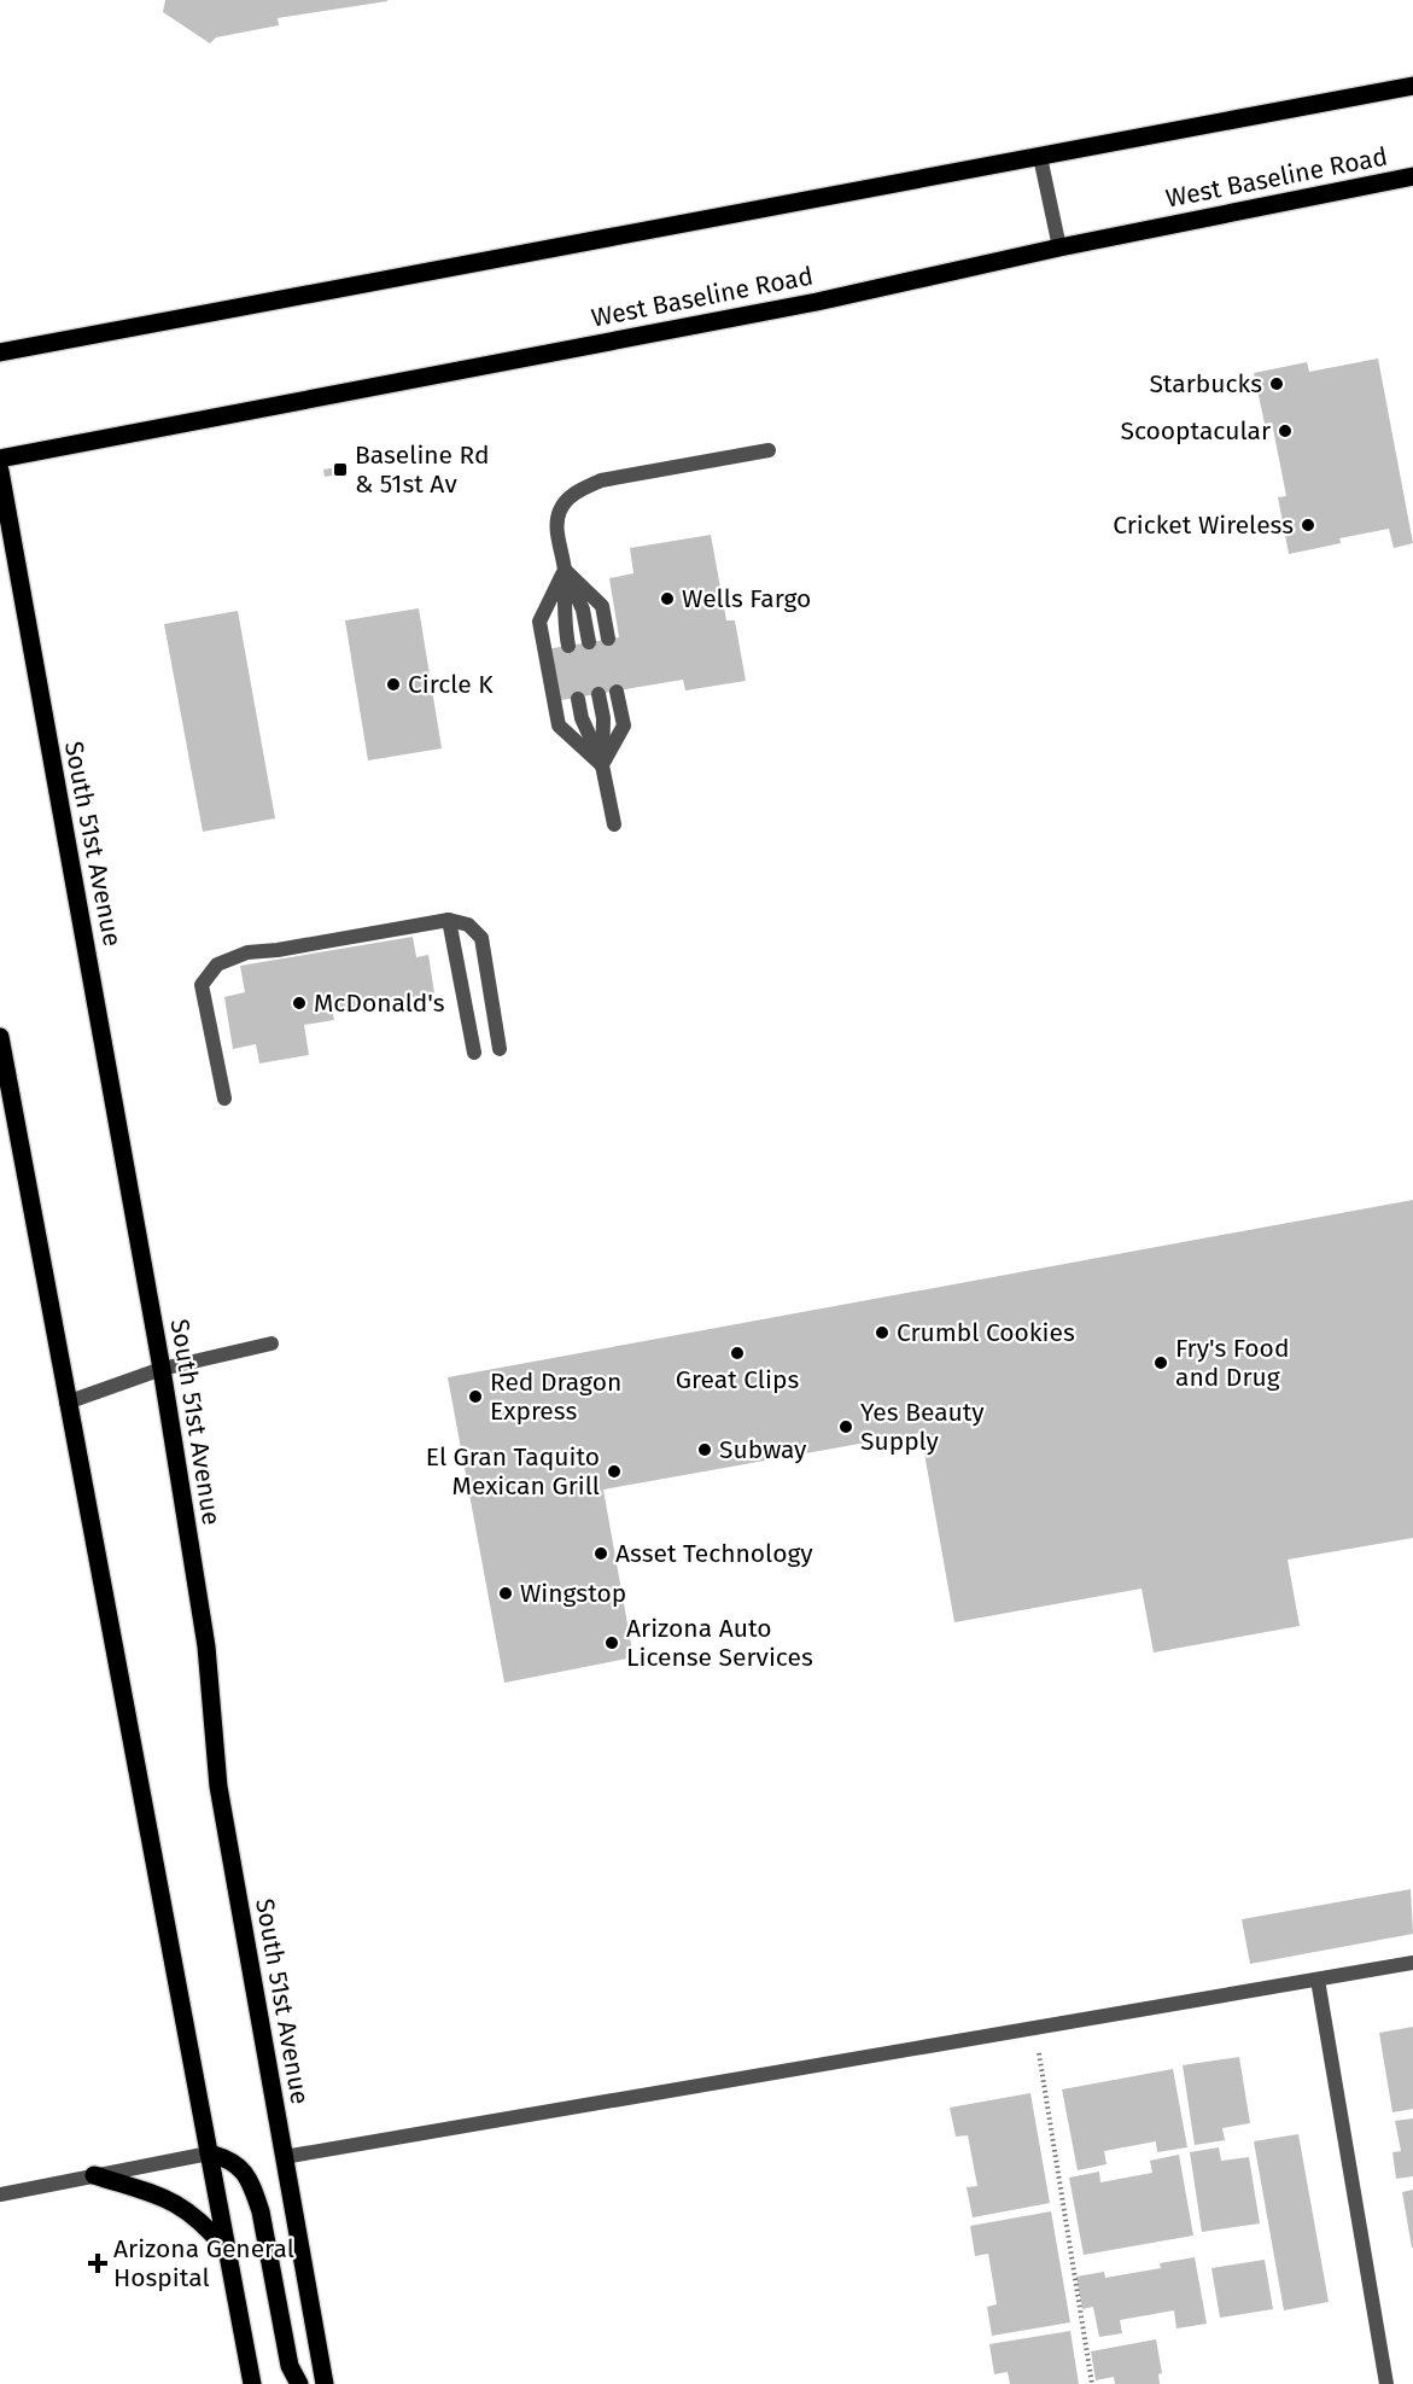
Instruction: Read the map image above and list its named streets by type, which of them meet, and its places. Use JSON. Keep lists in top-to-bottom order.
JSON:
{
  "streets": {
    "main road": ["West Baseline Road", "South 51st Avenue"]
  },
  "places": {
    "other": [
      "Starbucks",
      "Scooptacular",
      "Cricket Wireless",
      "Wells Fargo",
      "Circle K",
      "McDonald's",
      "Crumbl Cookies",
      "Great Clips",
      "Fry's Food and Drug",
      "Red Dragon Express",
      "Yes Beauty Supply",
      "Subway",
      "El Gran Taquito Mexican Grill",
      "Asset Technology",
      "Wingstop",
      "Arizona Auto License Services"
    ],
    "transit": ["Baseline Rd & 51st Av"],
    "health": ["Arizona General Hospital"]
  }
}
